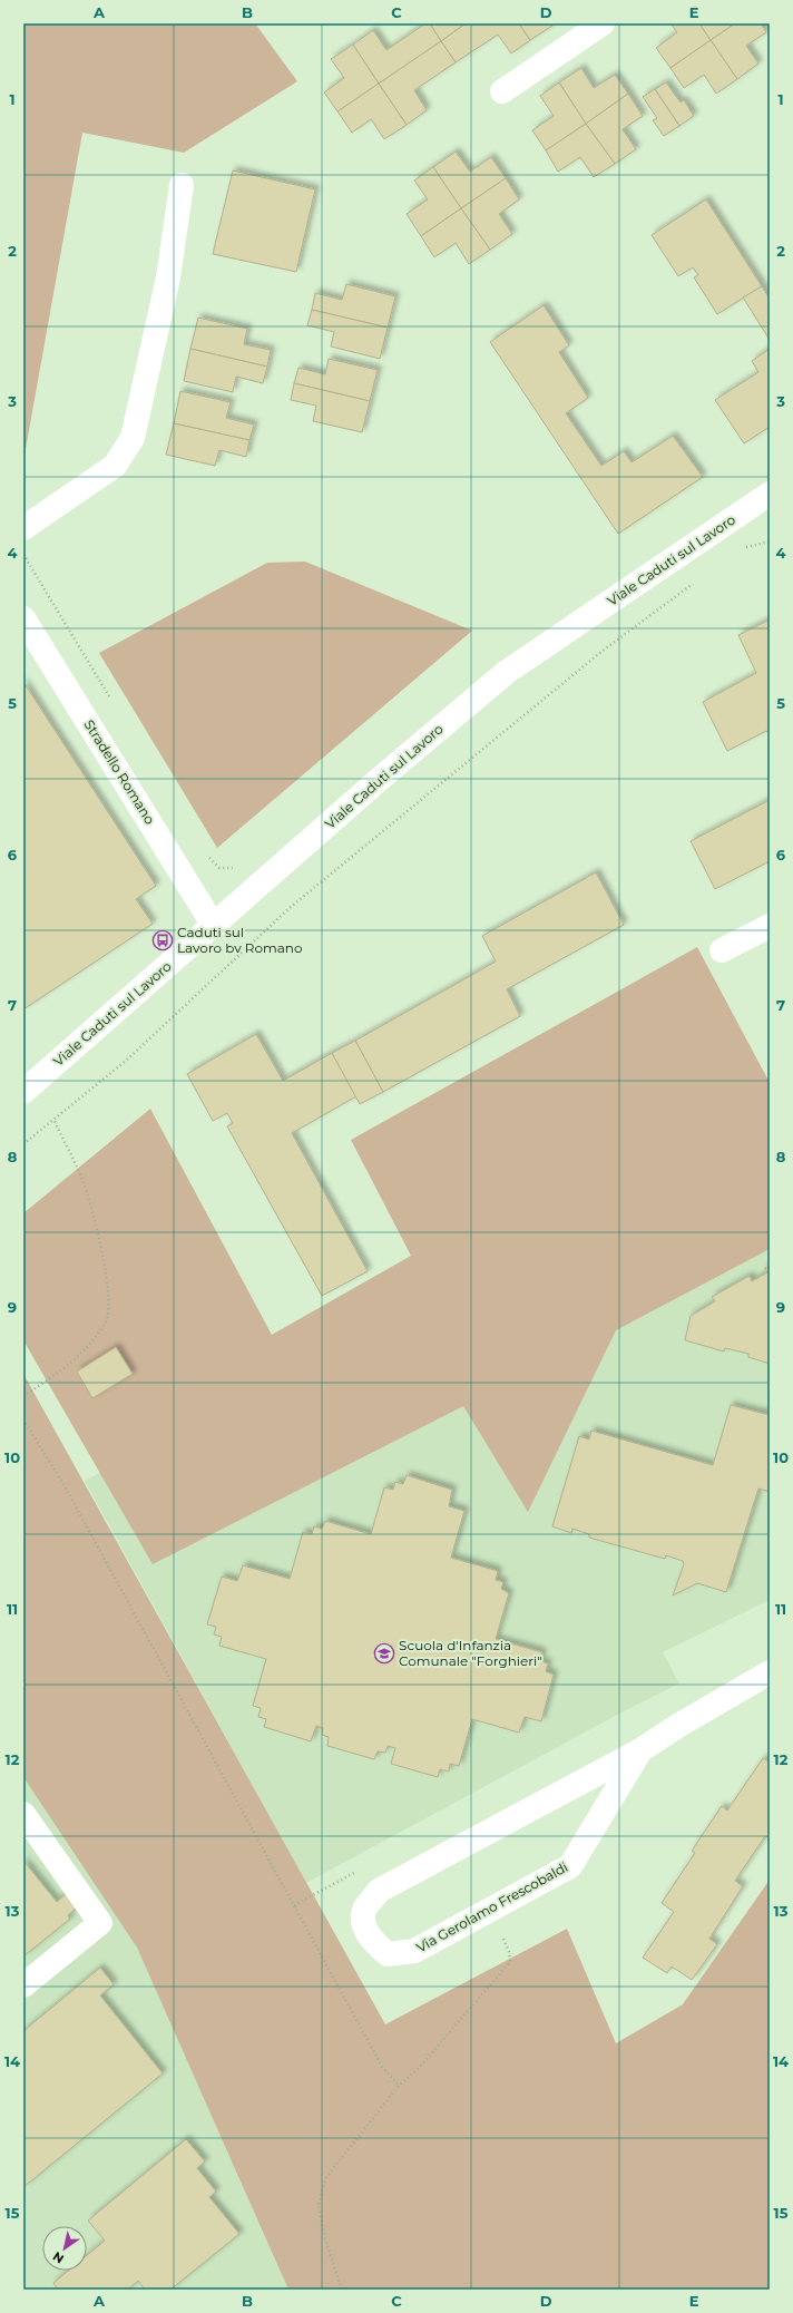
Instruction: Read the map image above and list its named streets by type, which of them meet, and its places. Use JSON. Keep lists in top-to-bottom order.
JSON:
{
  "streets": {
    "street": ["Viale Caduti sul Lavoro", "Stradello Romano", "Via Gerolamo Frescobaldi"]
  },
  "crossings": [
    ["Viale Caduti sul Lavoro", "Stradello Romano"]
  ],
  "places": {
    "bus stop": ["Caduti sul Lavoro bv Romano"],
    "school or university": ["Scuola d'Infanzia Comunale \"Forghieri\""]
  },
  "north": "bottom left",
  "grid": {
    "columns": [
      "A",
      "B",
      "C",
      "D",
      "E"
    ],
    "rows": [
      "1",
      "2",
      "3",
      "4",
      "5",
      "6",
      "7",
      "8",
      "9",
      "10",
      "11",
      "12",
      "13",
      "14",
      "15"
    ]
  }
}
